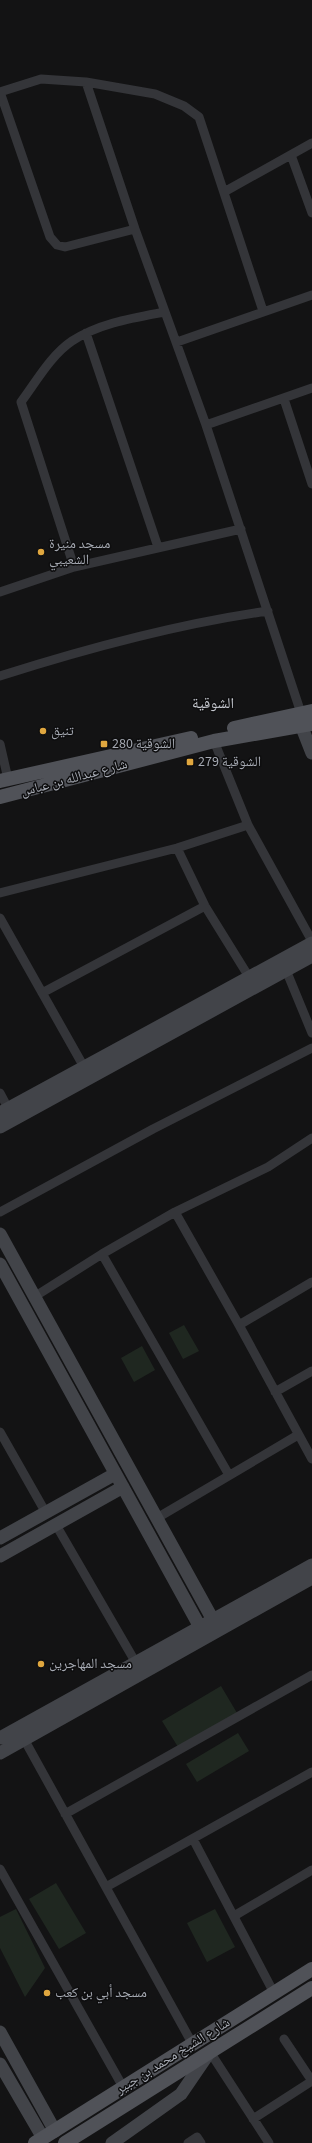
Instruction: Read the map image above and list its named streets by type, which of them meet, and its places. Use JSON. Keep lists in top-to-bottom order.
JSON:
{
  "streets": {
    "main road": ["شارع عبدالله بن عباس", "شارع الشيخ محمد بن جبير"]
  },
  "districts": ["الشوقية"],
  "places": {
    "other": [
      "مسجد منيرة الشعيبي",
      "تنيق",
      "مسجد المهاجرين",
      "مسجد أبي بن كعب"
    ],
    "transit": ["الشوقية 280", "الشوقية 279"]
  }
}
